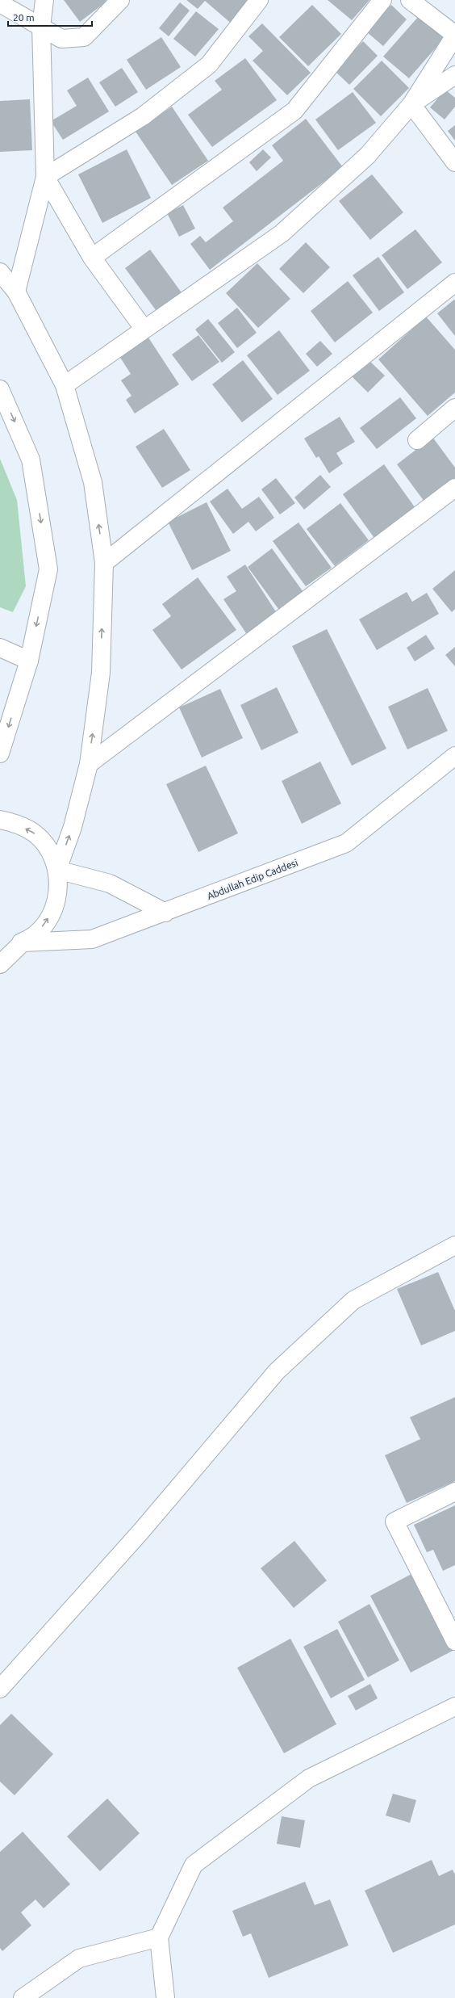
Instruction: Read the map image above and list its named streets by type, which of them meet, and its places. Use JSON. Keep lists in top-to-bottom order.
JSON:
{
  "streets": {
    "street": ["Abdullah Edip Caddesi"]
  },
  "scale_bar": "20 m"
}
